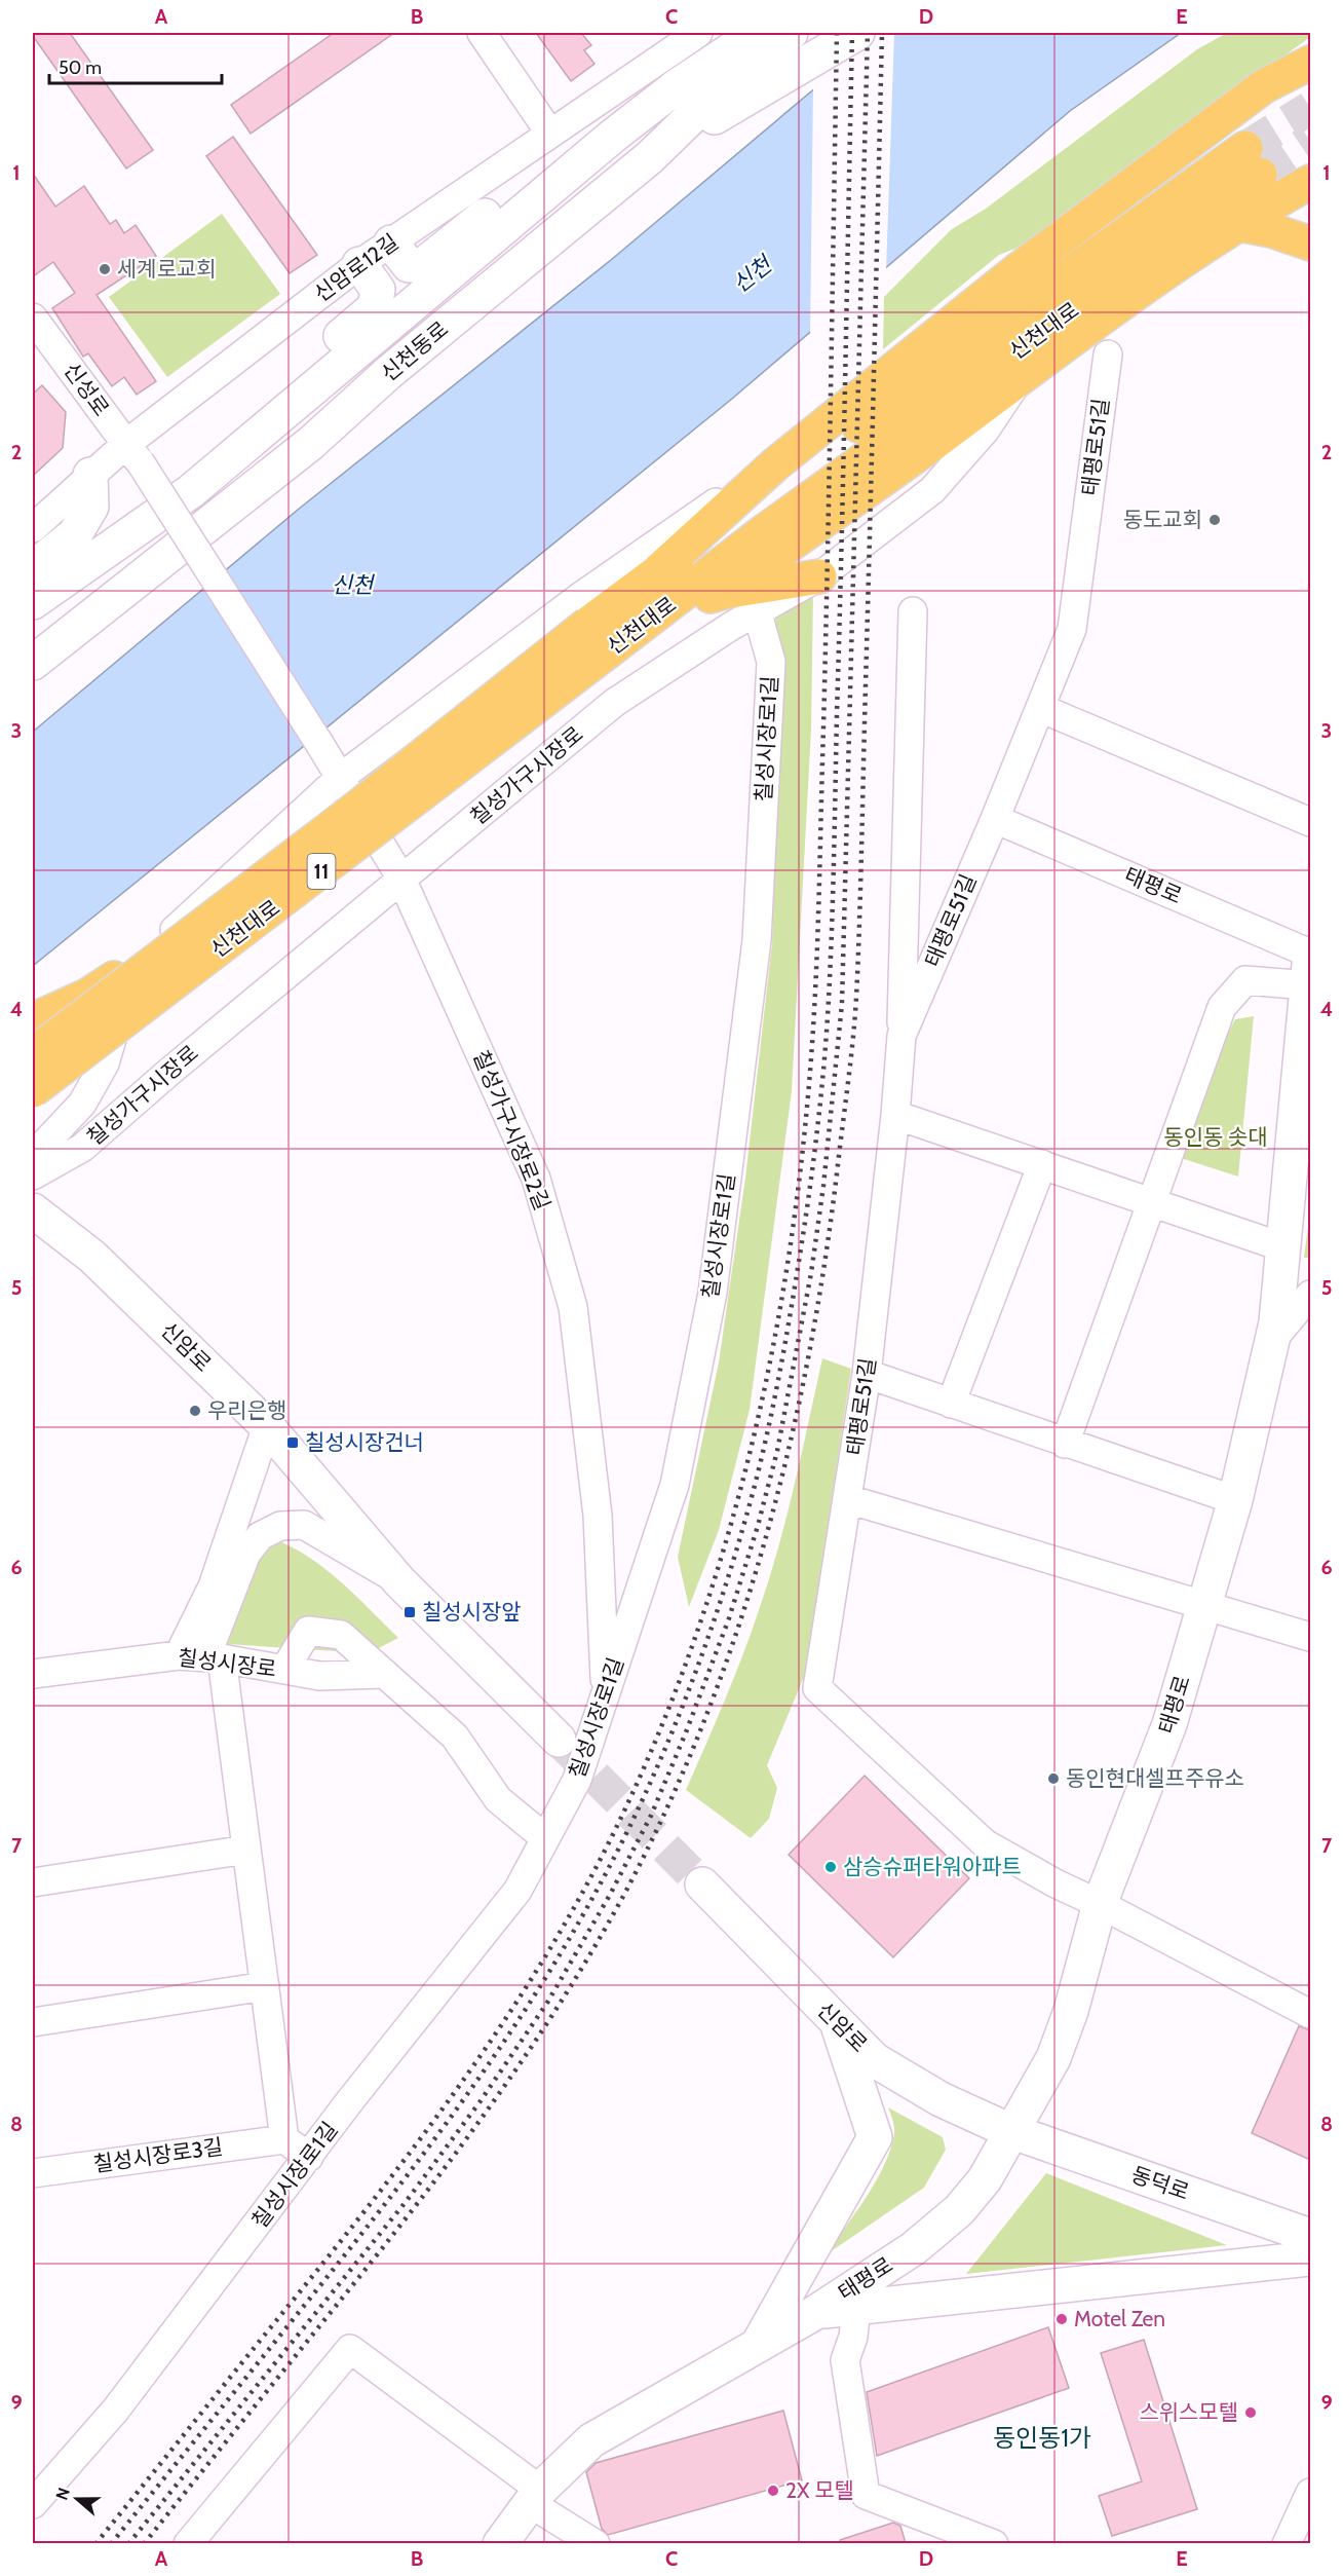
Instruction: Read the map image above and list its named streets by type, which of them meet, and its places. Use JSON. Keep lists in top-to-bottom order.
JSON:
{
  "streets": {
    "highway": ["신천대로", "11"],
    "main road": [
      "신천동로",
      "태평로",
      "신암로",
      "동덕로"
    ],
    "street": [
      "신암로12길",
      "신성로",
      "태평로51길",
      "칠성시장로1길",
      "칠성가구시장로",
      "칠성가구시장로2길",
      "칠성시장로",
      "칠성시장로3길"
    ]
  },
  "crossings": [
    ["신암로12길", "신성로"],
    ["신성로", "칠성가구시장로2길"],
    ["태평로51길", "태평로"],
    ["칠성시장로1길", "칠성가구시장로"],
    ["칠성시장로1길", "칠성가구시장로2길"],
    ["칠성가구시장로", "칠성가구시장로2길"],
    ["태평로", "신암로"],
    ["태평로", "동덕로"],
    ["신암로", "칠성시장로"],
    ["신암로", "동덕로"]
  ],
  "districts": ["동인동1가"],
  "water": ["신천"],
  "parks": ["동인동 솟대"],
  "places": {
    "other": [
      "세계로교회",
      "동도교회",
      "우리은행",
      "동인현대셀프주유소",
      "삼승슈퍼타워아파트",
      "Motel Zen",
      "스위스모텔",
      "2X 모텔"
    ],
    "transit": ["칠성시장건너", "칠성시장앞"]
  },
  "scale_bar": "50 m",
  "north": "left",
  "grid": {
    "columns": [
      "A",
      "B",
      "C",
      "D",
      "E"
    ],
    "rows": [
      "1",
      "2",
      "3",
      "4",
      "5",
      "6",
      "7",
      "8",
      "9"
    ]
  }
}
